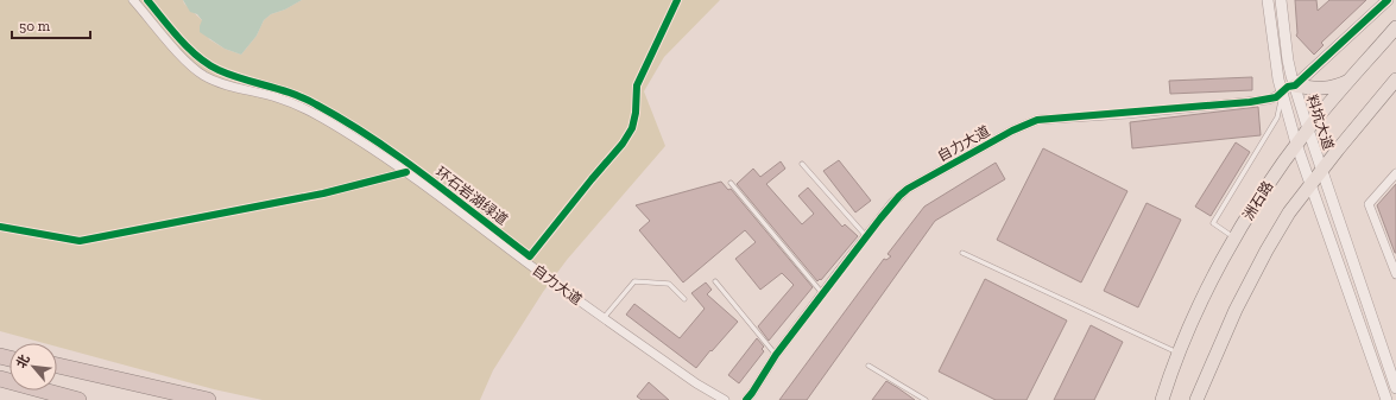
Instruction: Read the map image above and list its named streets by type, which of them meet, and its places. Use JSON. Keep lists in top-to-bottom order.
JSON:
{
  "streets": {
    "main road": ["洲石路"],
    "street": ["料坑大道", "自力大道"],
    "cycle path": ["环石岩湖绿道"]
  },
  "crossings": [
    ["料坑大道", "自力大道"],
    ["料坑大道", "洲石路"]
  ],
  "scale_bar": "50 m",
  "north": "top left"
}
